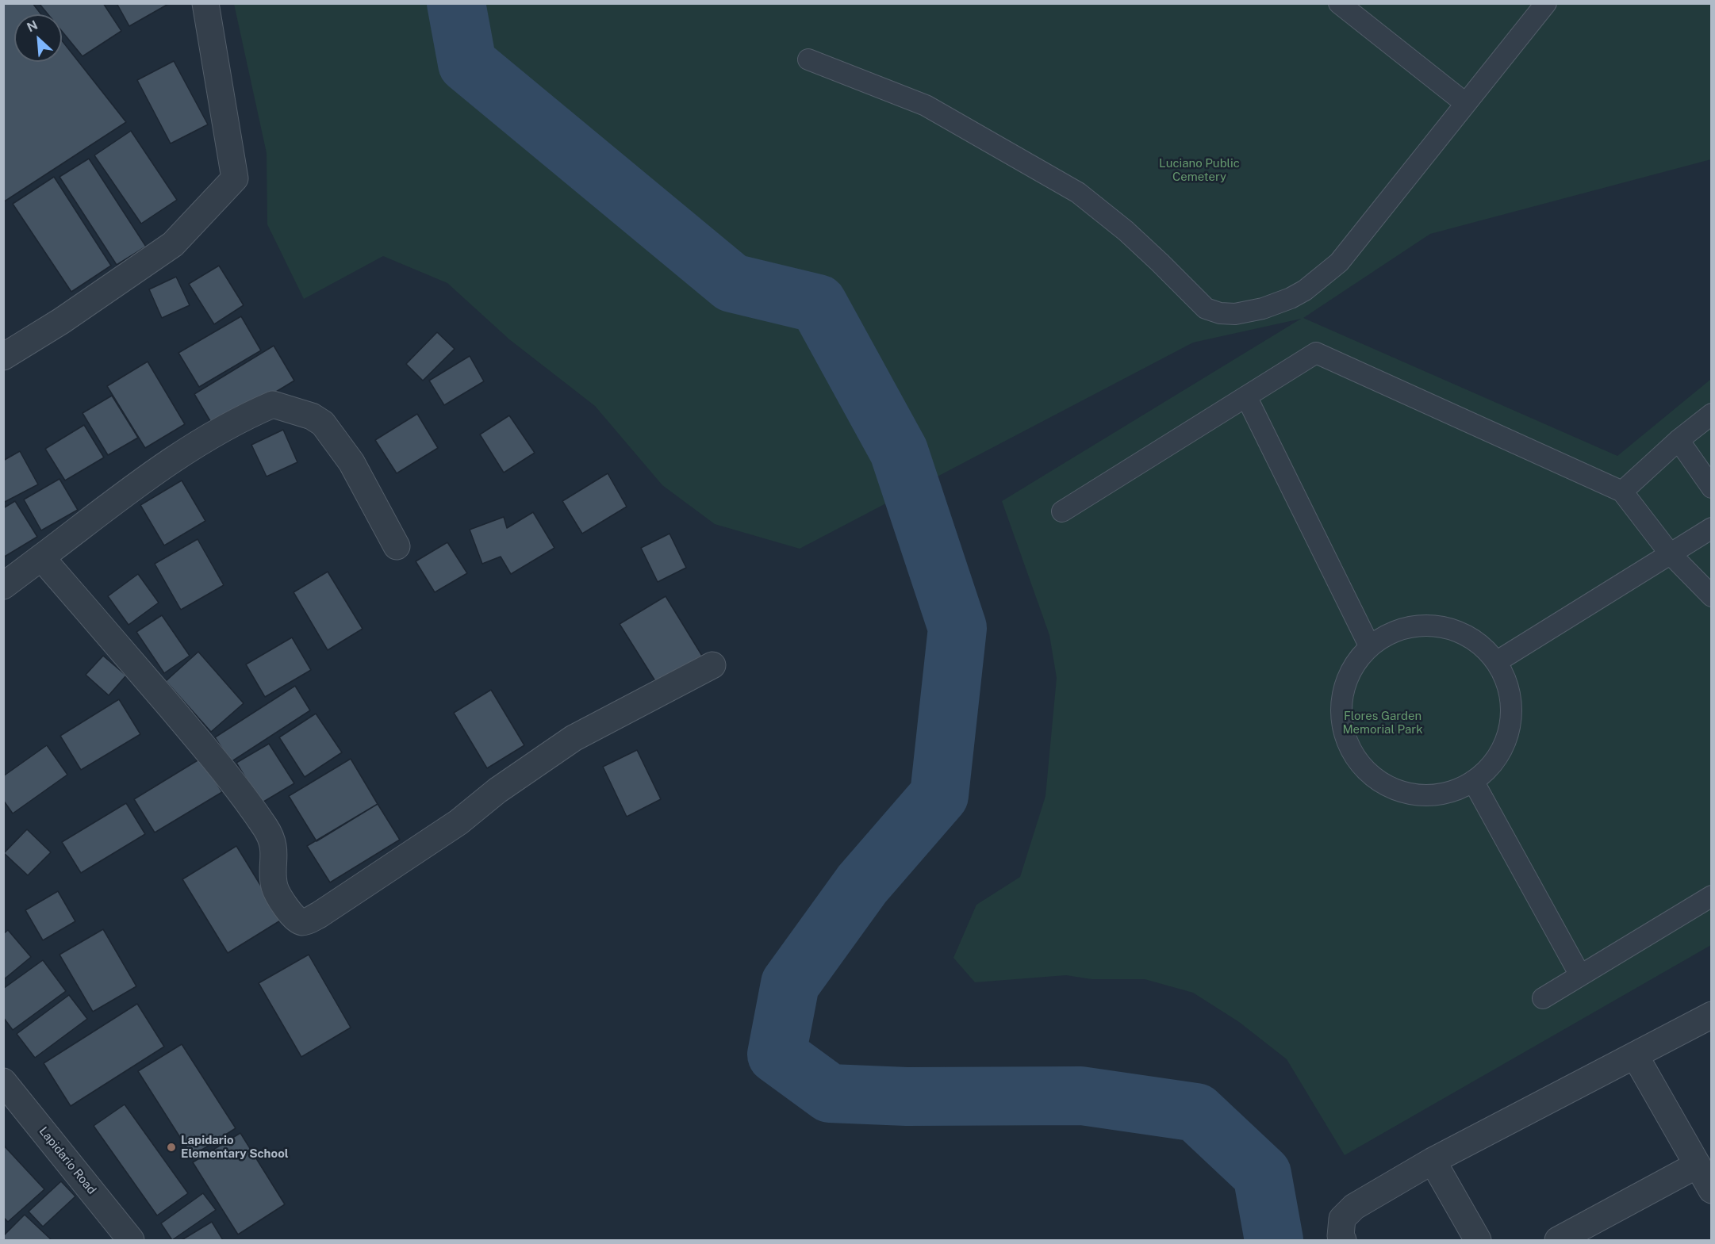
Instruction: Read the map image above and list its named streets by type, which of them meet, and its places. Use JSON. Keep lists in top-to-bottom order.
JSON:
{
  "streets": {
    "street": ["Lapidario Road"]
  },
  "parks": ["Luciano Public Cemetery", "Flores Garden Memorial Park"],
  "places": ["Lapidario Elementary School"],
  "north": "top left"
}
